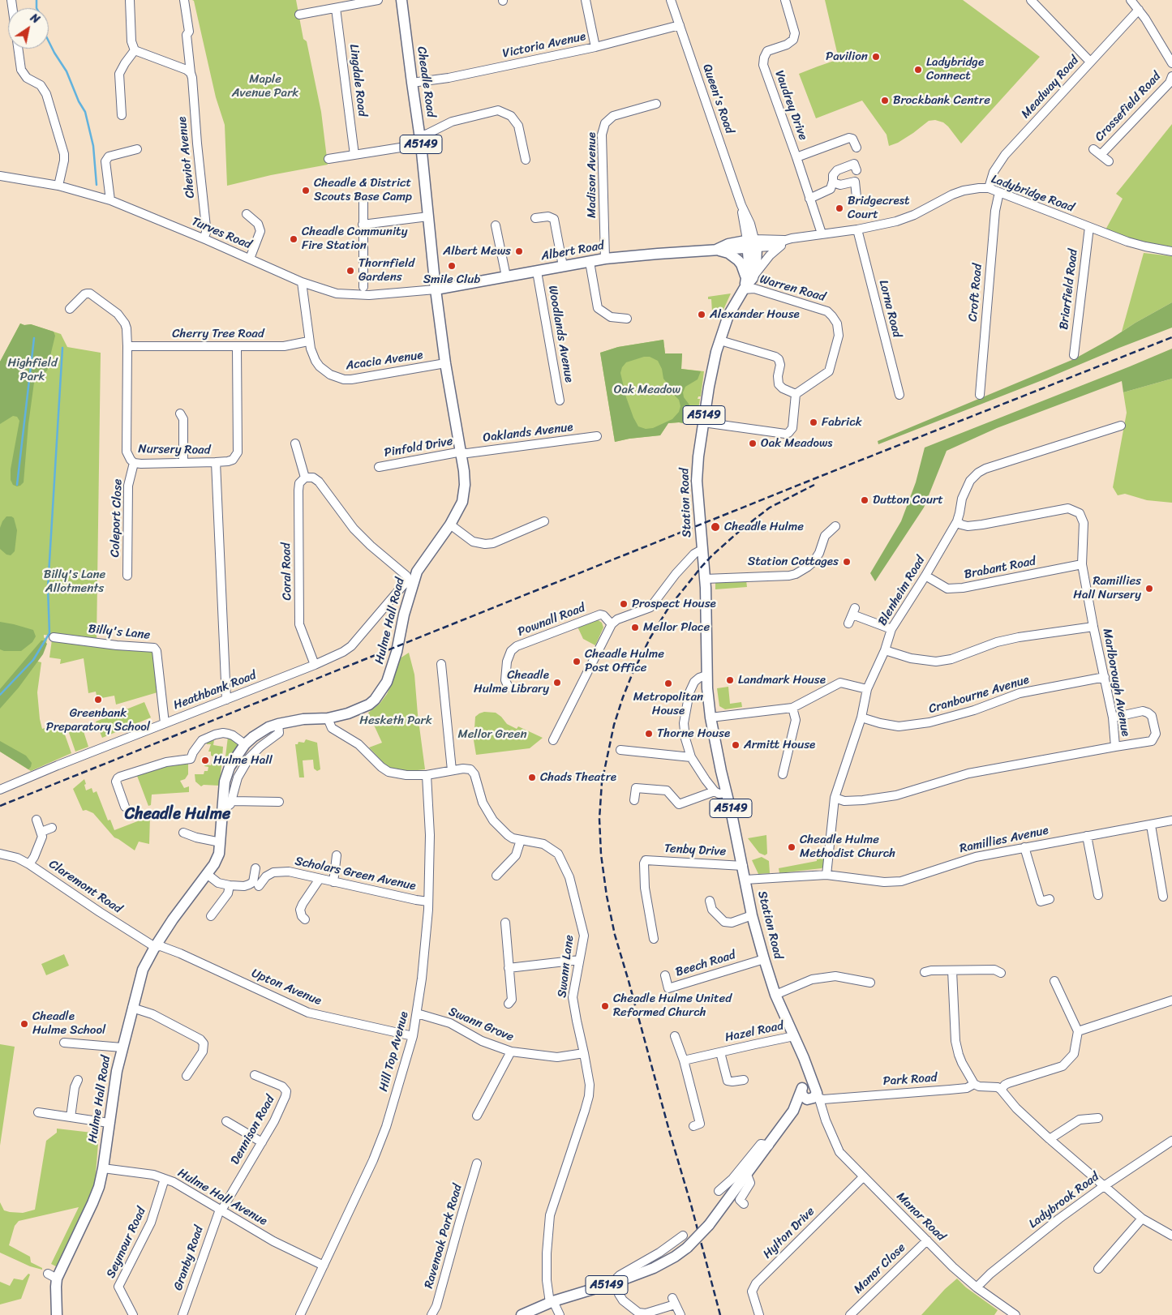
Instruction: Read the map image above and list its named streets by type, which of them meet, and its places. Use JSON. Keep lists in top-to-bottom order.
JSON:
{
  "streets": {
    "main road": [
      "Cheadle Road",
      "A5149",
      "Albert Road",
      "Station Road",
      "Hulme Hall Road"
    ],
    "street": [
      "Victoria Avenue",
      "Lingdale Road",
      "Meadway Road",
      "Queen's Road",
      "Vaudrey Drive",
      "Crossefield Road",
      "Cheviot Avenue",
      "Madison Avenue",
      "Ladybridge Road",
      "Turves Road",
      "Warren Road",
      "Briarfield Road",
      "Croft Road",
      "Lorna Road",
      "Cherry Tree Road",
      "Woodlands Avenue",
      "Acacia Avenue",
      "Oaklands Avenue",
      "Pinfold Drive",
      "Nursery Road",
      "Coleport Close",
      "Brabant Road",
      "Coral Road",
      "Blenheim Road",
      "Pownall Road",
      "Billy's Lane",
      "Marlborough Avenue",
      "Heathbank Road",
      "Cranbourne Avenue",
      "Ramillies Avenue",
      "Tenby Drive",
      "Scholars Green Avenue",
      "Claremont Road",
      "Beech Road",
      "Swann Lane",
      "Upton Avenue",
      "Swann Grove",
      "Hazel Road",
      "Hill Top Avenue",
      "Park Road",
      "Dennison Road",
      "Hulme Hall Avenue",
      "Ladybrook Road",
      "Manor Road",
      "Hylton Drive",
      "Ravenoak Park Road",
      "Seymour Road",
      "Granby Road",
      "Manor Close"
    ]
  },
  "crossings": [
    ["Victoria Avenue", "Cheadle Road"],
    ["Victoria Avenue", "Queen's Road"],
    ["Cheadle Road", "Turves Road"],
    ["Cheadle Road", "Albert Road"],
    ["Cheadle Road", "Hulme Hall Road"],
    ["Meadway Road", "Crossefield Road"],
    ["Meadway Road", "Ladybridge Road"],
    ["Queen's Road", "Albert Road"],
    ["Queen's Road", "Station Road"],
    ["Vaudrey Drive", "Ladybridge Road"],
    ["A5149", "Ladybridge Road"],
    ["A5149", "Albert Road"],
    ["A5149", "Warren Road"],
    ["A5149", "Station Road"],
    ["A5149", "Swann Lane"],
    ["A5149", "Park Road"],
    ["A5149", "Manor Road"],
    ["Cheviot Avenue", "Turves Road"],
    ["Madison Avenue", "Albert Road"],
    ["Ladybridge Road", "Albert Road"],
    ["Ladybridge Road", "Briarfield Road"],
    ["Ladybridge Road", "Croft Road"],
    ["Ladybridge Road", "Lorna Road"],
    ["Turves Road", "Albert Road"],
    ["Turves Road", "Acacia Avenue"],
    ["Turves Road", "Hulme Hall Road"],
    ["Albert Road", "Woodlands Avenue"],
    ["Albert Road", "Station Road"],
    ["Albert Road", "Hulme Hall Road"],
    ["Warren Road", "Station Road"],
    ["Cherry Tree Road", "Acacia Avenue"],
    ["Cherry Tree Road", "Nursery Road"],
    ["Acacia Avenue", "Hulme Hall Road"],
    ["Oaklands Avenue", "Pinfold Drive"],
    ["Oaklands Avenue", "Hulme Hall Road"],
    ["Pinfold Drive", "Hulme Hall Road"],
    ["Nursery Road", "Coleport Close"],
    ["Nursery Road", "Heathbank Road"],
    ["Station Road", "Ramillies Avenue"],
    ["Station Road", "Tenby Drive"],
    ["Station Road", "Beech Road"],
    ["Station Road", "Hazel Road"],
    ["Station Road", "Park Road"],
    ["Station Road", "Manor Road"],
    ["Brabant Road", "Blenheim Road"],
    ["Brabant Road", "Marlborough Avenue"],
    ["Coral Road", "Heathbank Road"],
    ["Blenheim Road", "Marlborough Avenue"],
    ["Blenheim Road", "Cranbourne Avenue"],
    ["Blenheim Road", "Ramillies Avenue"],
    ["Hulme Hall Road", "Heathbank Road"],
    ["Hulme Hall Road", "Claremont Road"],
    ["Hulme Hall Road", "Swann Lane"],
    ["Hulme Hall Road", "Upton Avenue"],
    ["Hulme Hall Road", "Hulme Hall Avenue"],
    ["Billy's Lane", "Heathbank Road"],
    ["Marlborough Avenue", "Cranbourne Avenue"],
    ["Scholars Green Avenue", "Hill Top Avenue"],
    ["Claremont Road", "Upton Avenue"],
    ["Swann Lane", "Swann Grove"],
    ["Swann Lane", "Hill Top Avenue"],
    ["Upton Avenue", "Hill Top Avenue"],
    ["Swann Grove", "Hill Top Avenue"],
    ["Hill Top Avenue", "Hulme Hall Avenue"],
    ["Park Road", "Manor Road"],
    ["Dennison Road", "Hulme Hall Avenue"],
    ["Dennison Road", "Granby Road"],
    ["Hulme Hall Avenue", "Seymour Road"],
    ["Hulme Hall Avenue", "Granby Road"],
    ["Ladybrook Road", "Manor Road"],
    ["Manor Road", "Hylton Drive"],
    ["Manor Road", "Manor Close"]
  ],
  "districts": ["Cheadle Hulme"],
  "parks": [
    "Maple Avenue Park",
    "Highfield Park",
    "Oak Meadow",
    "Billy's Lane Allotments",
    "Hesketh Park",
    "Mellor Green"
  ],
  "places": [
    "Pavilion",
    "Ladybridge Connect",
    "Brockbank Centre",
    "Cheadle & District Scouts Base Camp",
    "Bridgecrest Court",
    "Cheadle Community Fire Station",
    "Albert Mews",
    "Smile Club",
    "Thornfield Gardens",
    "Alexander House",
    "Fabrick",
    "Oak Meadows",
    "Dutton Court",
    "Cheadle Hulme",
    "Station Cottages",
    "Ramillies Hall Nursery",
    "Prospect House",
    "Mellor Place",
    "Cheadle Hulme Post Office",
    "Landmark House",
    "Cheadle Hulme Library",
    "Metropolitan House",
    "Greenbank Preparatory School",
    "Thorne House",
    "Armitt House",
    "Hulme Hall",
    "Chads Theatre",
    "Cheadle Hulme Methodist Church",
    "Cheadle Hulme United Reformed Church",
    "Cheadle Hulme School"
  ],
  "north": "top right"
}
